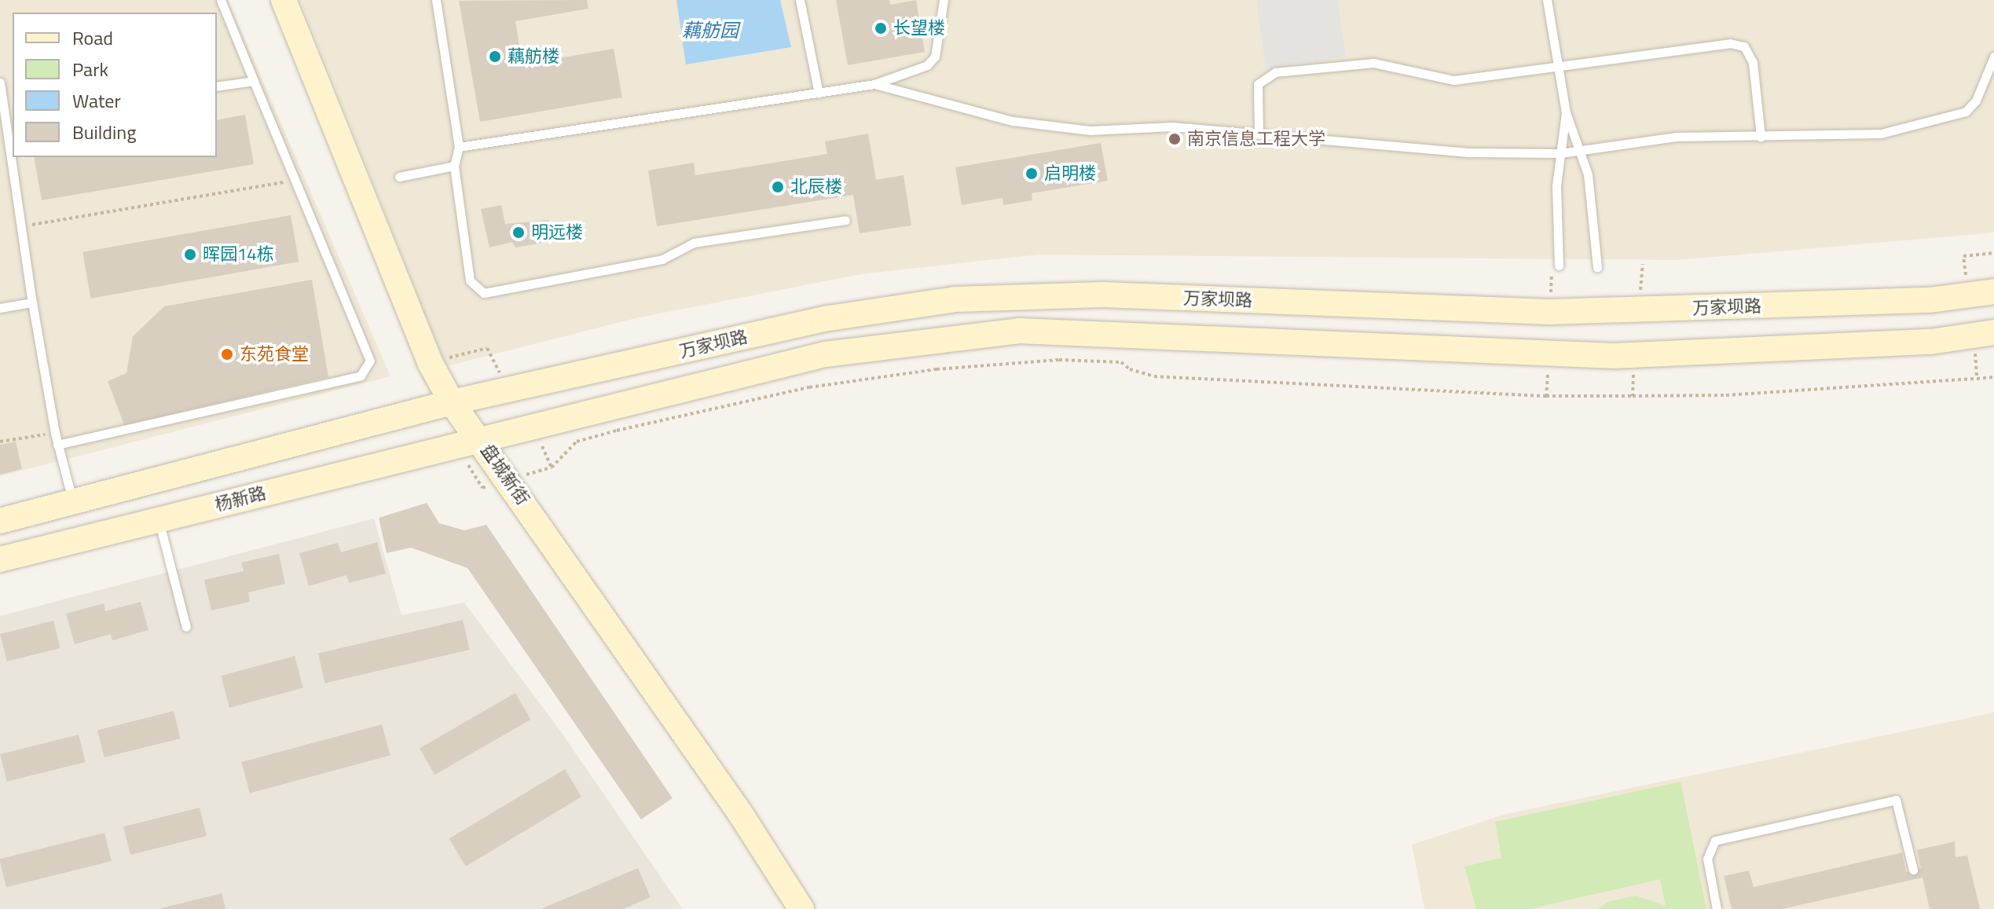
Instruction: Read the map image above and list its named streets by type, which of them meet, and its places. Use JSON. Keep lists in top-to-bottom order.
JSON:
{
  "streets": {
    "main road": ["万家坝路", "盘城新街", "杨新路"]
  },
  "crossings": [
    ["万家坝路", "盘城新街"],
    ["万家坝路", "杨新路"],
    ["盘城新街", "杨新路"]
  ],
  "water": ["藕舫园"],
  "places": [
    "长望楼",
    "藕舫楼",
    "南京信息工程大学",
    "启明楼",
    "北辰楼",
    "明远楼",
    "晖园14栋",
    "东苑食堂"
  ],
  "legend": [
    "Road",
    "Park",
    "Water",
    "Building"
  ]
}
